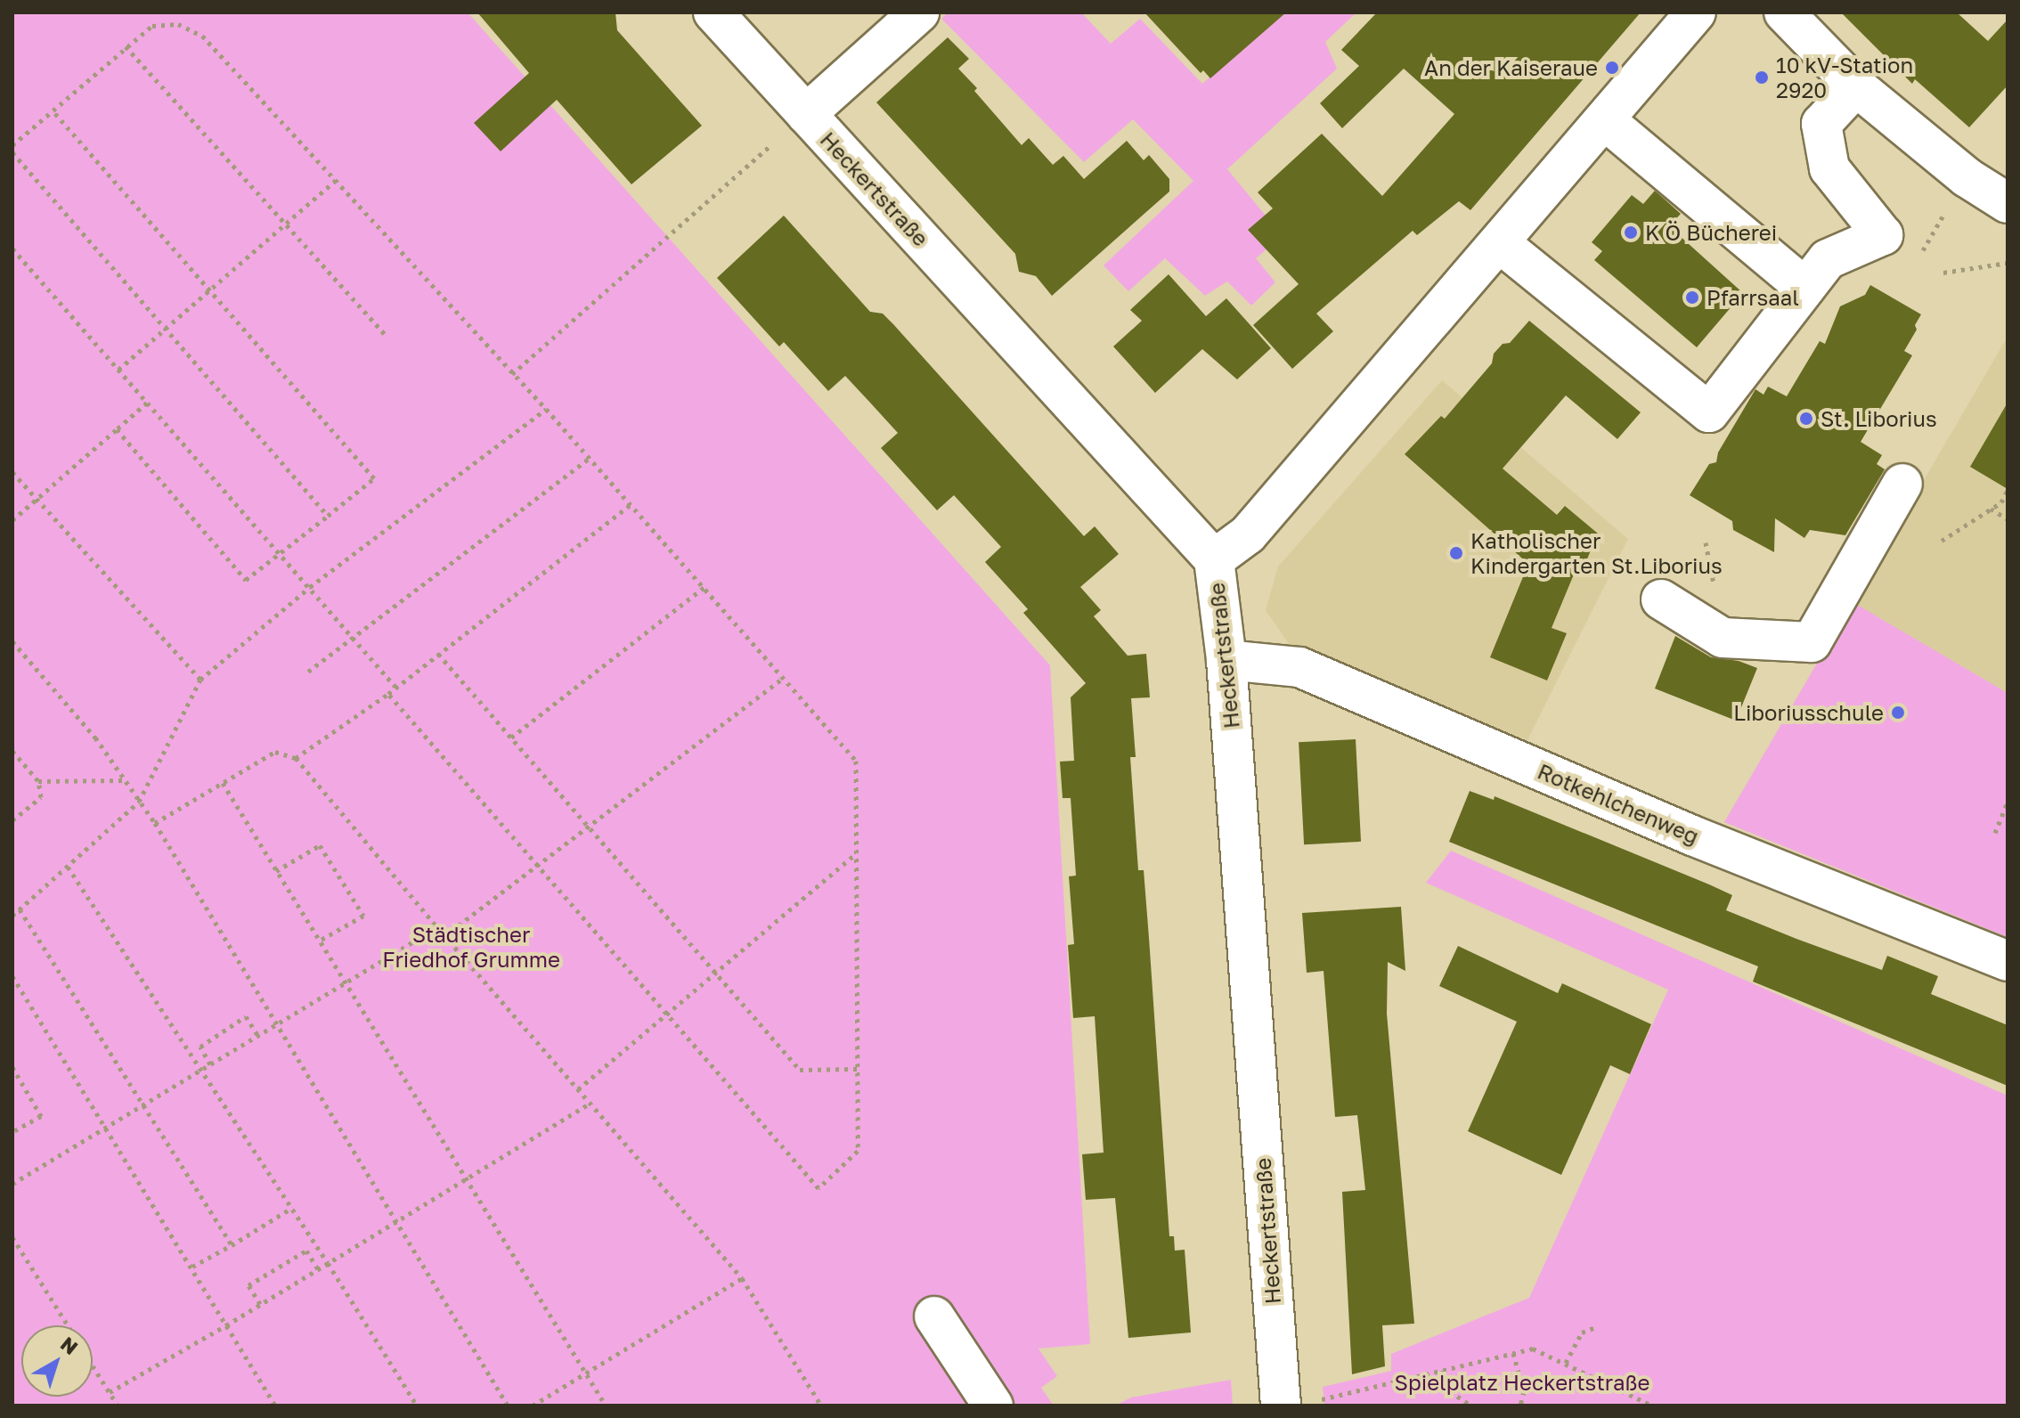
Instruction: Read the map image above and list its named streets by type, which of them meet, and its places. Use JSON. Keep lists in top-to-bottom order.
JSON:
{
  "streets": {
    "street": ["Heckertstraße", "Rotkehlchenweg"]
  },
  "crossings": [
    ["Heckertstraße", "Rotkehlchenweg"]
  ],
  "parks": ["Städtischer Friedhof Grumme", "Spielplatz Heckertstraße"],
  "places": [
    "An der Kaiseraue",
    "10 kV-Station 2920",
    "K Ö Bücherei",
    "Pfarrsaal",
    "St. Liborius",
    "Katholischer Kindergarten St.Liborius",
    "Liboriusschule"
  ],
  "north": "top right"
}
